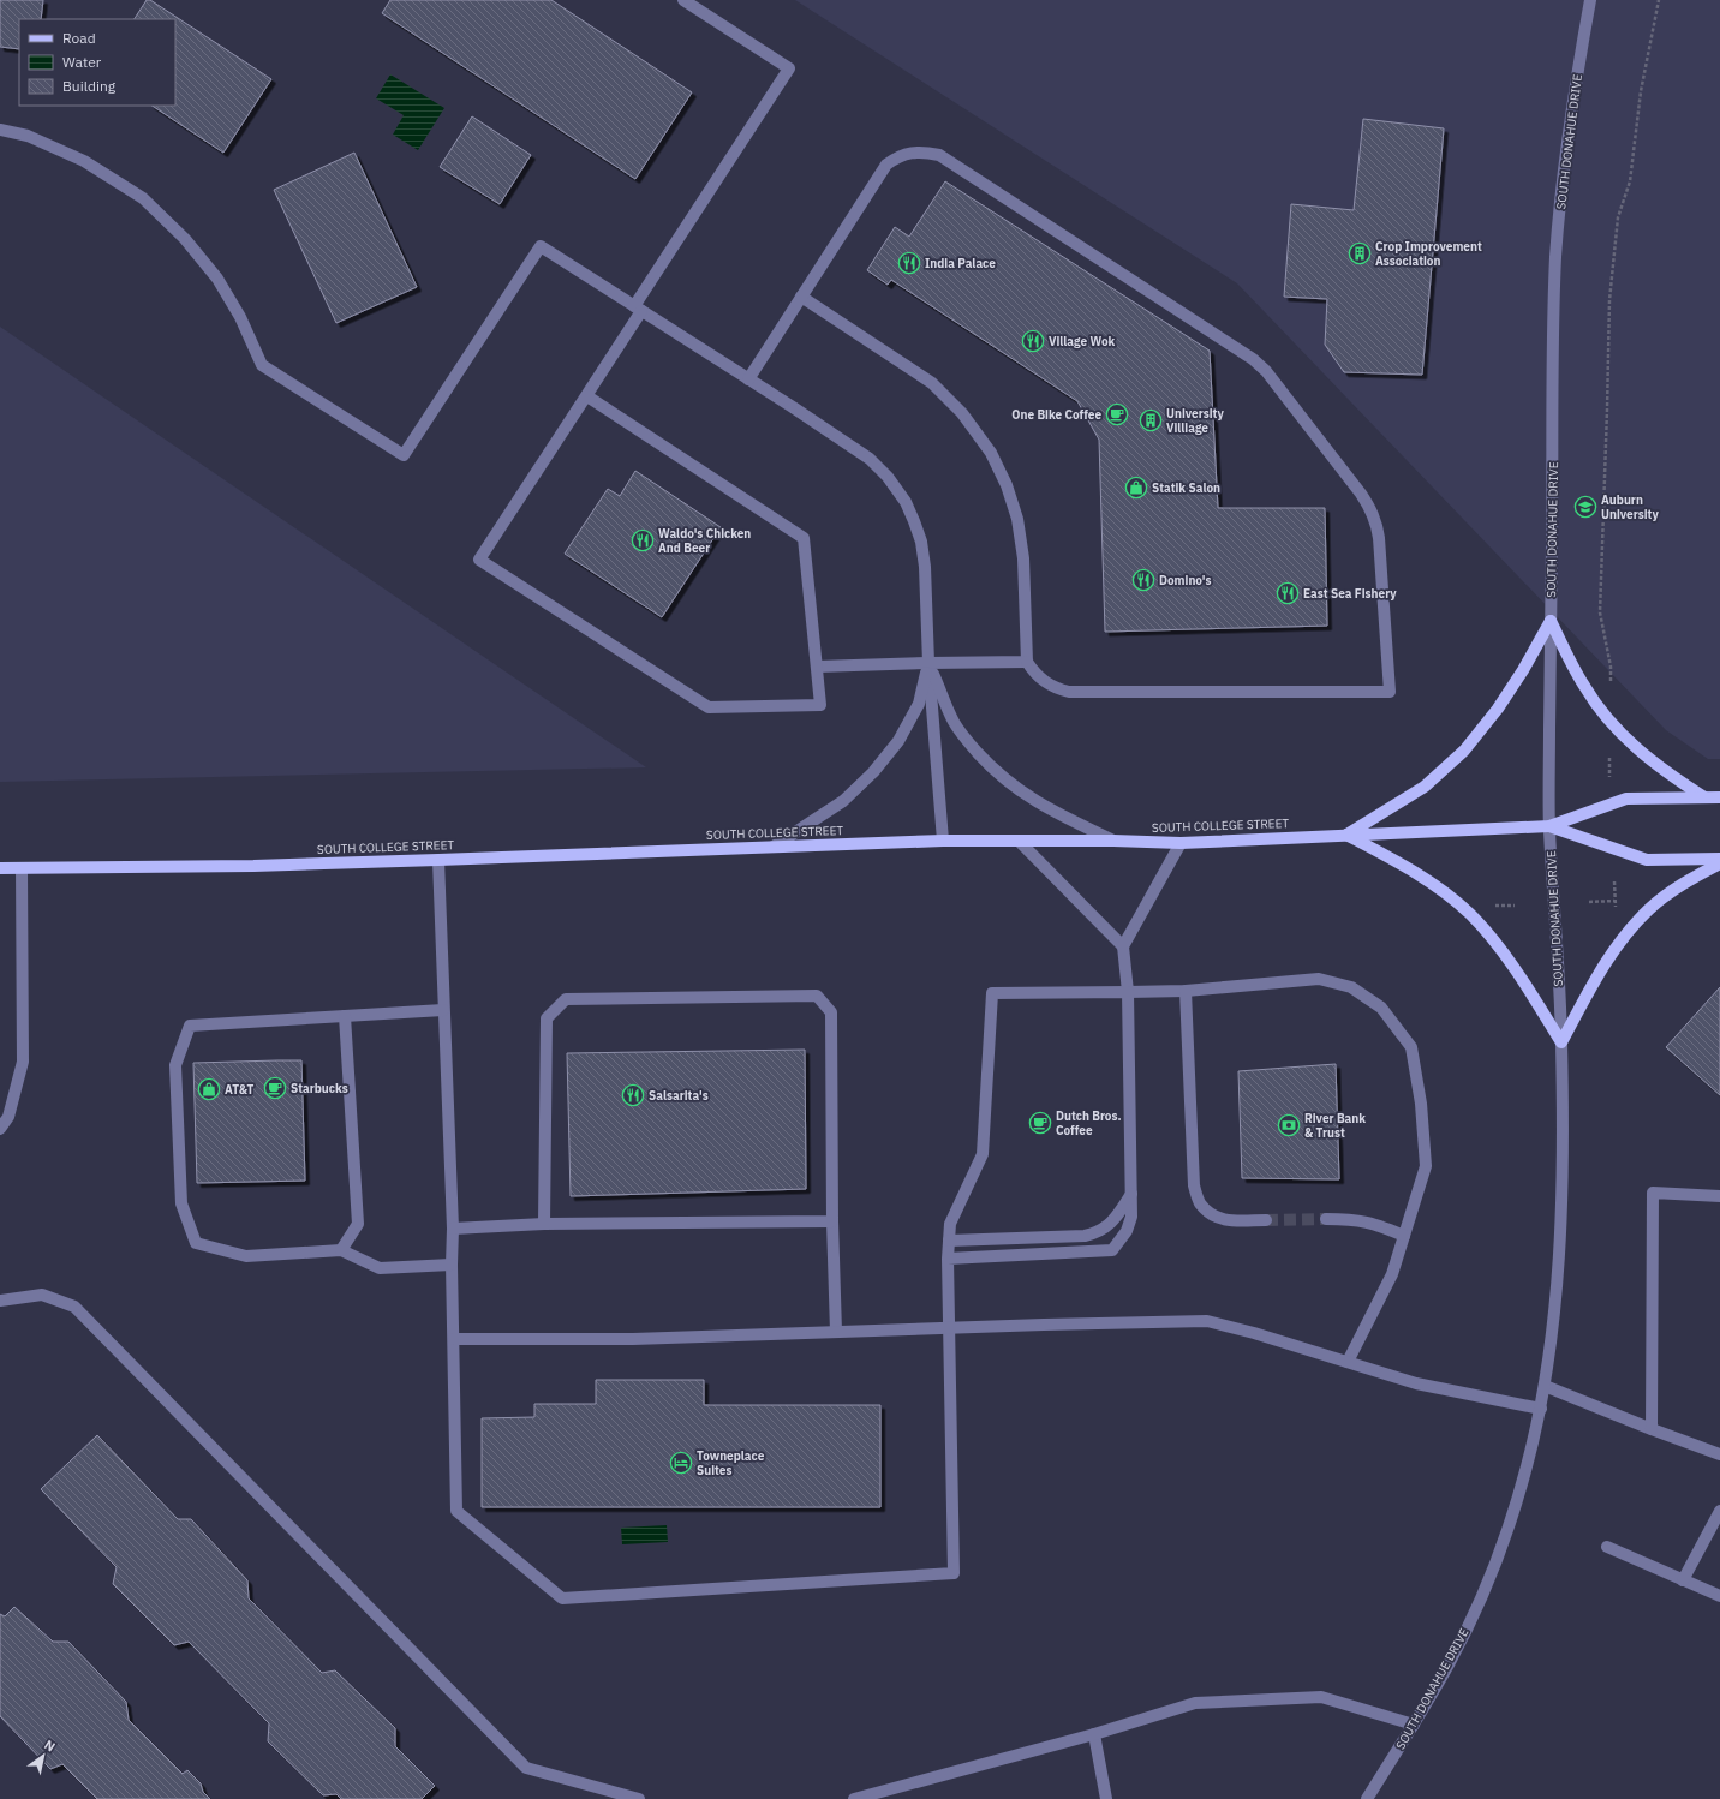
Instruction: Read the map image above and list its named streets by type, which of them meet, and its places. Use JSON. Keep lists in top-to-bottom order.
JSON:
{
  "streets": {
    "main road": ["SOUTH COLLEGE STREET"],
    "street": ["SOUTH DONAHUE DRIVE"]
  },
  "crossings": [
    ["SOUTH DONAHUE DRIVE", "SOUTH COLLEGE STREET"]
  ],
  "places": {
    "building": ["Crop Improvement Association", "University Villiage"],
    "restaurant": [
      "India Palace",
      "Village Wok",
      "Waldo's Chicken And Beer",
      "Domino's",
      "East Sea Fishery",
      "Salsarita's"
    ],
    "cafe": ["One Bike Coffee", "Starbucks", "Dutch Bros. Coffee"],
    "shop": ["Statik Salon", "AT&T"],
    "school or university": ["Auburn University"],
    "bank": ["River Bank & Trust"],
    "hotel": ["Towneplace Suites"]
  },
  "legend": ["Road", "Water", "Building"],
  "north": "top right"
}
